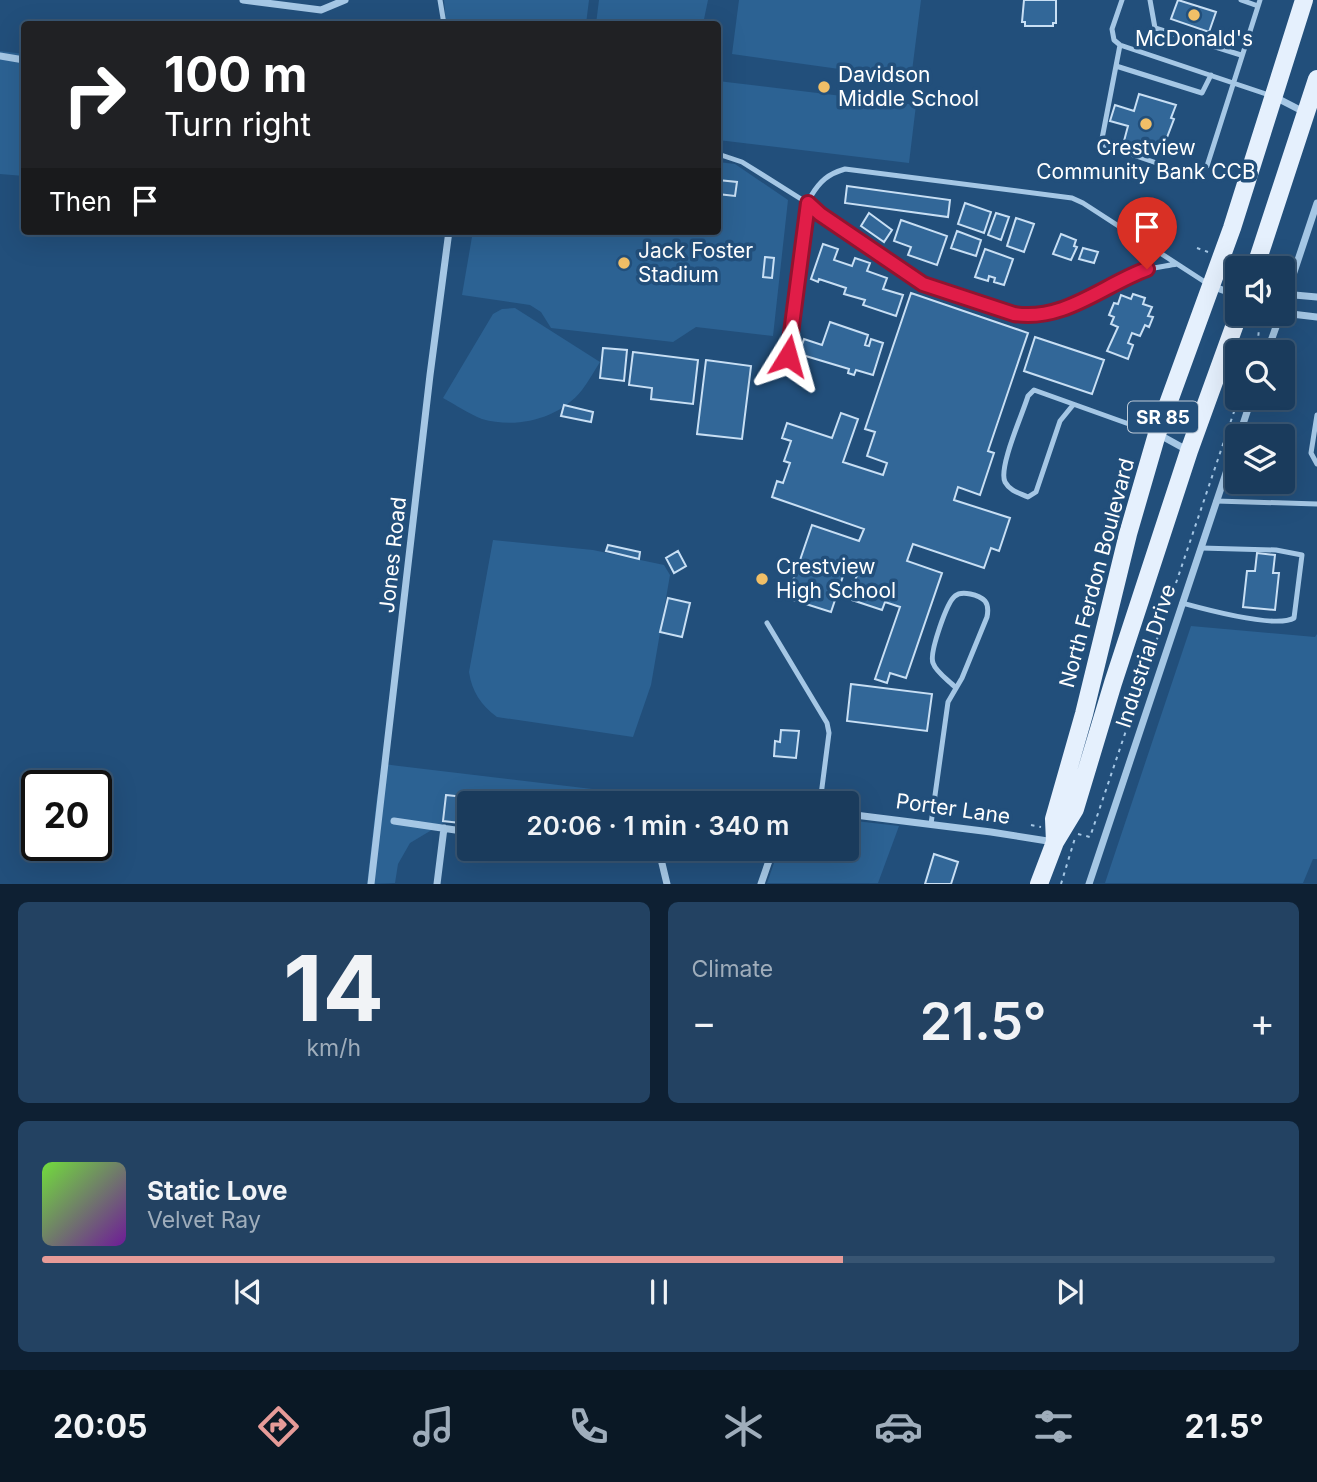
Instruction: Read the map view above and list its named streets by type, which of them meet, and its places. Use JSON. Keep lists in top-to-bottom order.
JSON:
{
  "streets": {
    "main road": ["SR 85", "North Ferdon Boulevard"],
    "street": ["Jones Road", "Industrial Drive", "Porter Lane"]
  },
  "crossings": [
    ["North Ferdon Boulevard", "Porter Lane"]
  ],
  "places": [
    "McDonald's",
    "Davidson Middle School",
    "Crestview Community Bank CCB",
    "Jack Foster Stadium",
    "Crestview High School"
  ],
  "page": {
    "turn": ["100 m", "Turn right"],
    "then": "Then",
    "limit": "20",
    "trip": "20:06 · 1 min · 340 m",
    "tile": [
      ["14", "km/h"],
      "Climate"
    ],
    "heat": ["−", "21.5°", "+"],
    "song": ["Static Love", "Velvet Ray"],
    "tabs": ["20:05", "21.5°"]
  }
}
